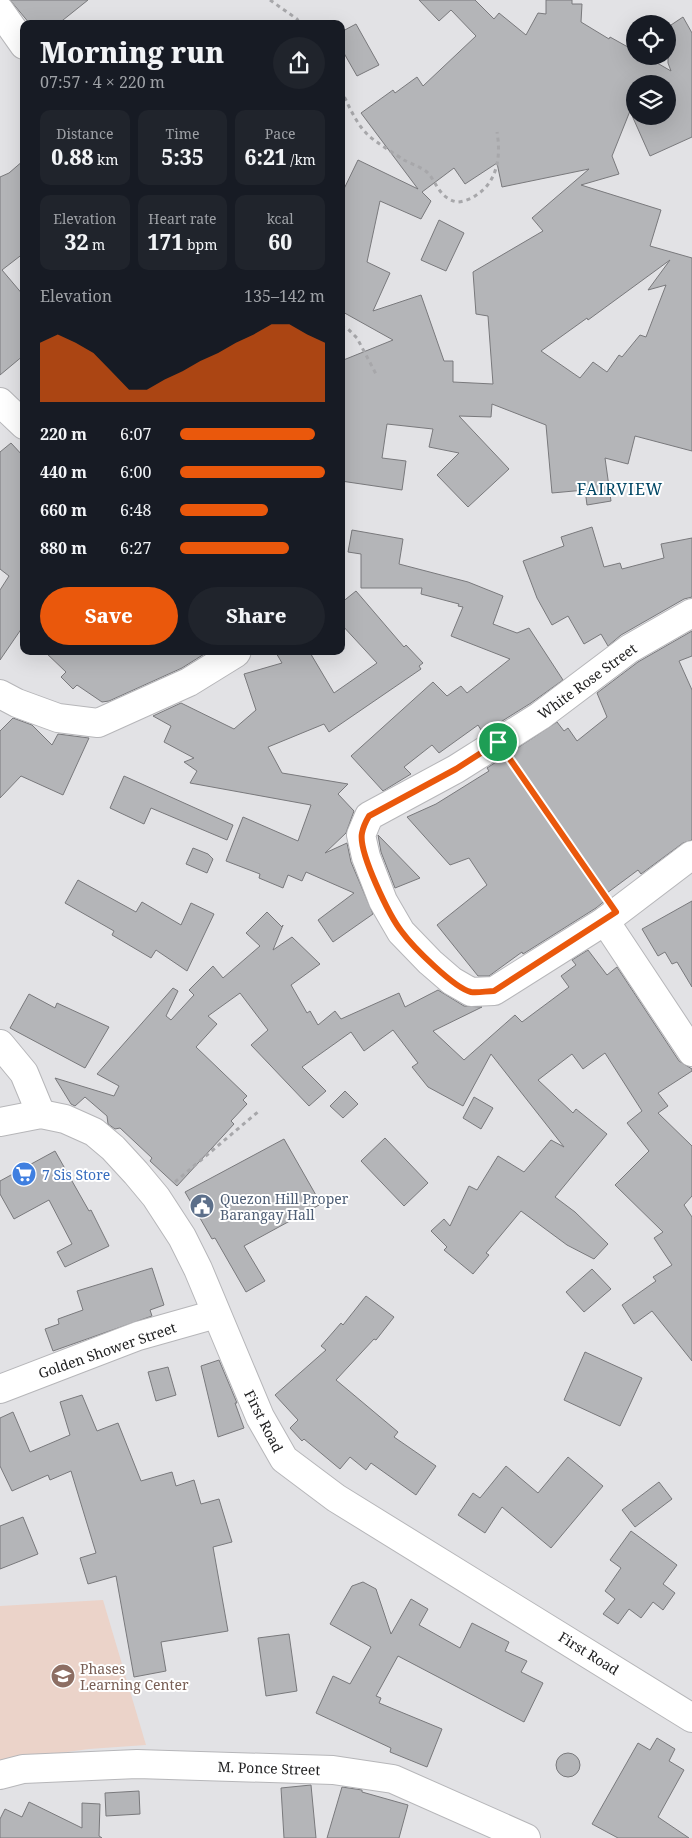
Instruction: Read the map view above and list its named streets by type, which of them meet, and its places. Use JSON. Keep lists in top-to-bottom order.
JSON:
{
  "streets": {
    "street": [
      "White Rose Street",
      "Golden Shower Street",
      "First Road",
      "M. Ponce Street"
    ]
  },
  "crossings": [
    ["Golden Shower Street", "First Road"]
  ],
  "districts": ["FAIRVIEW"],
  "places": {
    "supermarket": ["7 Sis Store"],
    "public building": ["Quezon Hill Proper Barangay Hall"],
    "school or university": ["Phases Learning Center"]
  },
  "page": {
    "heading": ["Morning run", "07:57 · 4 × 220 m"],
    "stats": [
      ["Distance", "0.88 km"],
      ["Time", "5:35"],
      ["Pace", "6:21 /km"],
      ["Elevation", "32 m"],
      ["Heart rate", "171 bpm"],
      ["kcal", "60"]
    ],
    "chart": ["Elevation", "135–142 m"],
    "list": [
      {
        "name": "220 m",
        "note": "6:07"
      },
      {
        "name": "440 m",
        "note": "6:00"
      },
      {
        "name": "660 m",
        "note": "6:48"
      },
      {
        "name": "880 m",
        "note": "6:27"
      }
    ],
    "buttons": ["Save", "Share"]
  }
}
